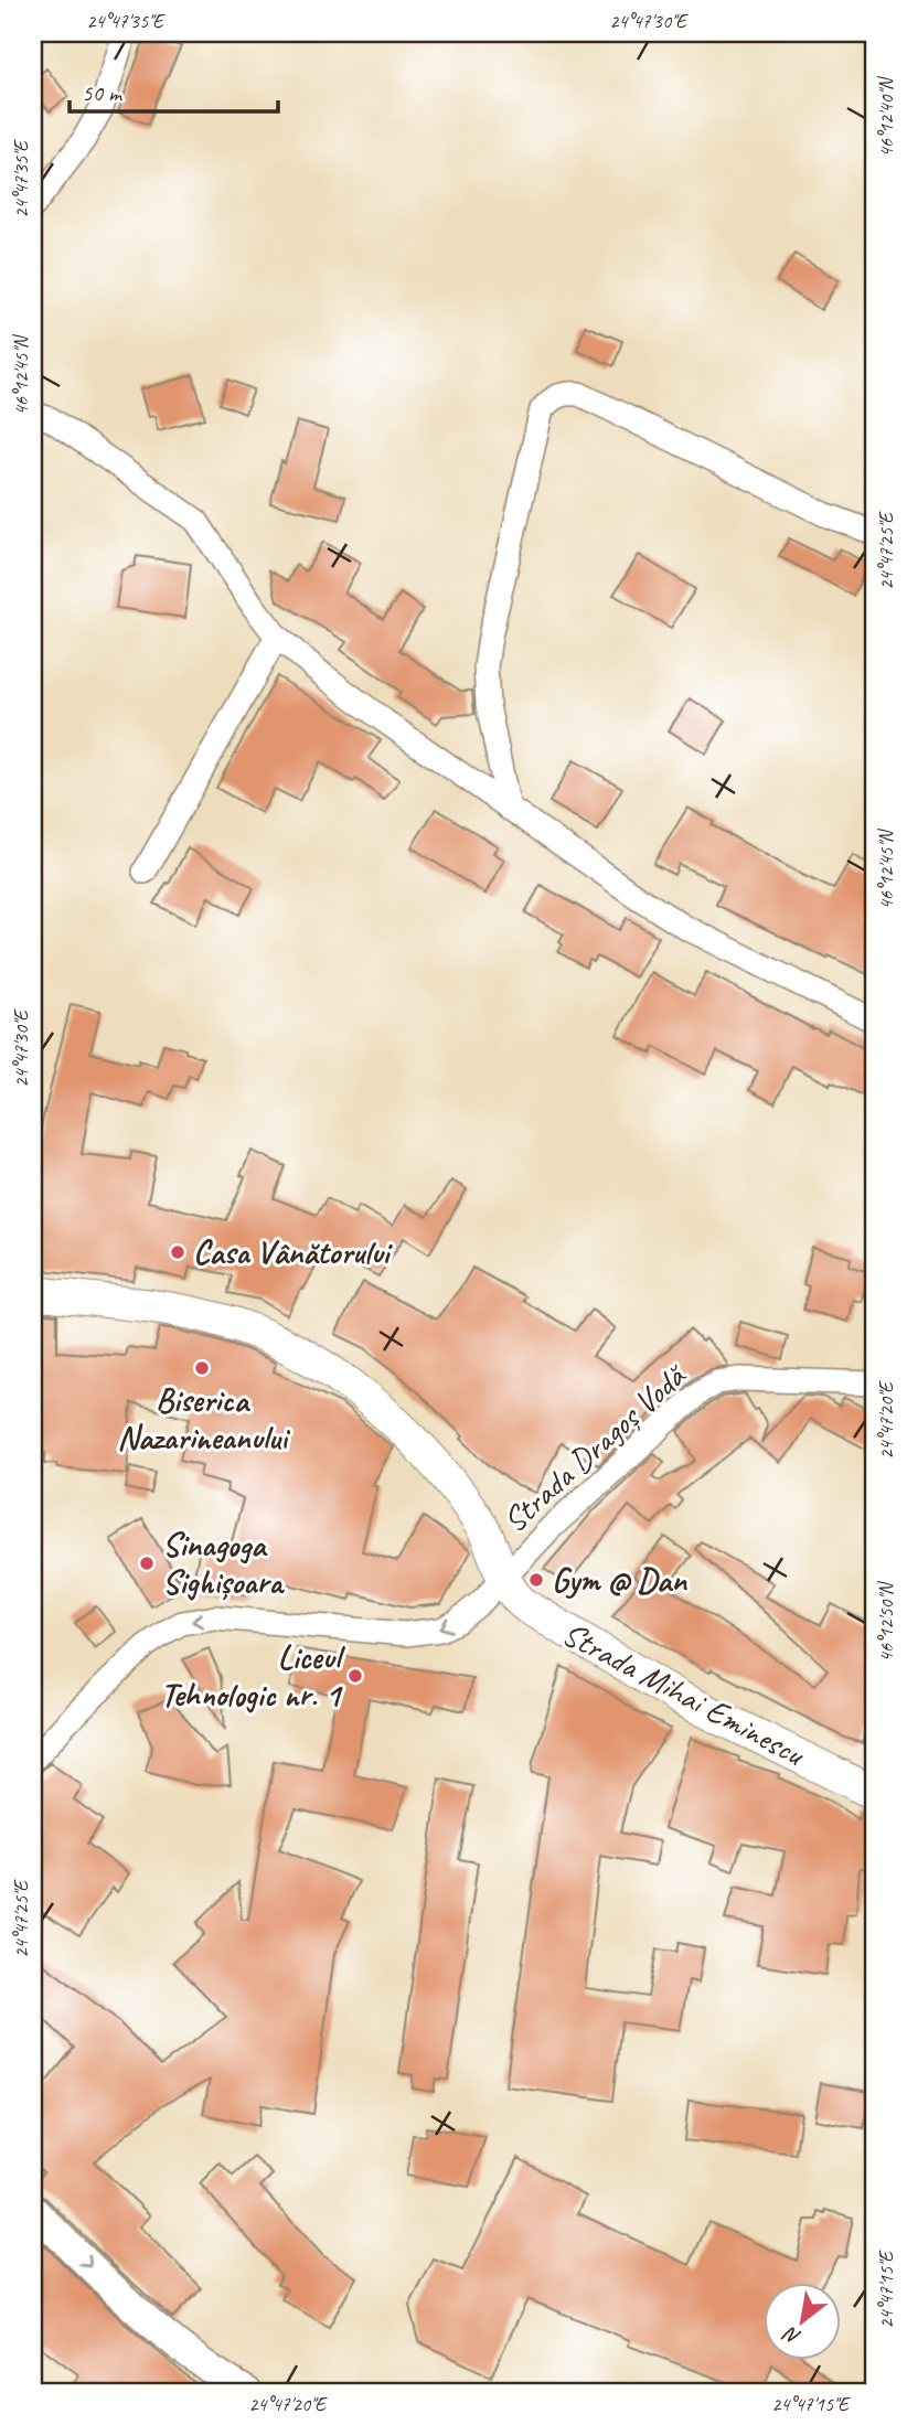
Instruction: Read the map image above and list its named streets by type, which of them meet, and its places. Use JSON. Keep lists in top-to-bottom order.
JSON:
{
  "streets": {
    "main road": ["Strada Mihai Eminescu"],
    "street": ["Strada Dragoș Vodă"]
  },
  "crossings": [
    ["Strada Dragoș Vodă", "Strada Mihai Eminescu"]
  ],
  "one_way": ["Strada Dragoș Vodă"],
  "places": [
    "Casa Vânătorului",
    "Biserica Nazarineanului",
    "Sinagoga Sighișoara",
    "Gym @ Dan",
    "Liceul Tehnologic nr. 1"
  ],
  "scale_bar": "50 m",
  "north": "bottom left",
  "coordinates": [
    "24°47'35\"E",
    "24°47'30\"E",
    "46°12'40\"N",
    "46°12'45\"N",
    "24°47'25\"E",
    "24°47'20\"E",
    "46°12'50\"N",
    "24°47'15\"E"
  ]
}
